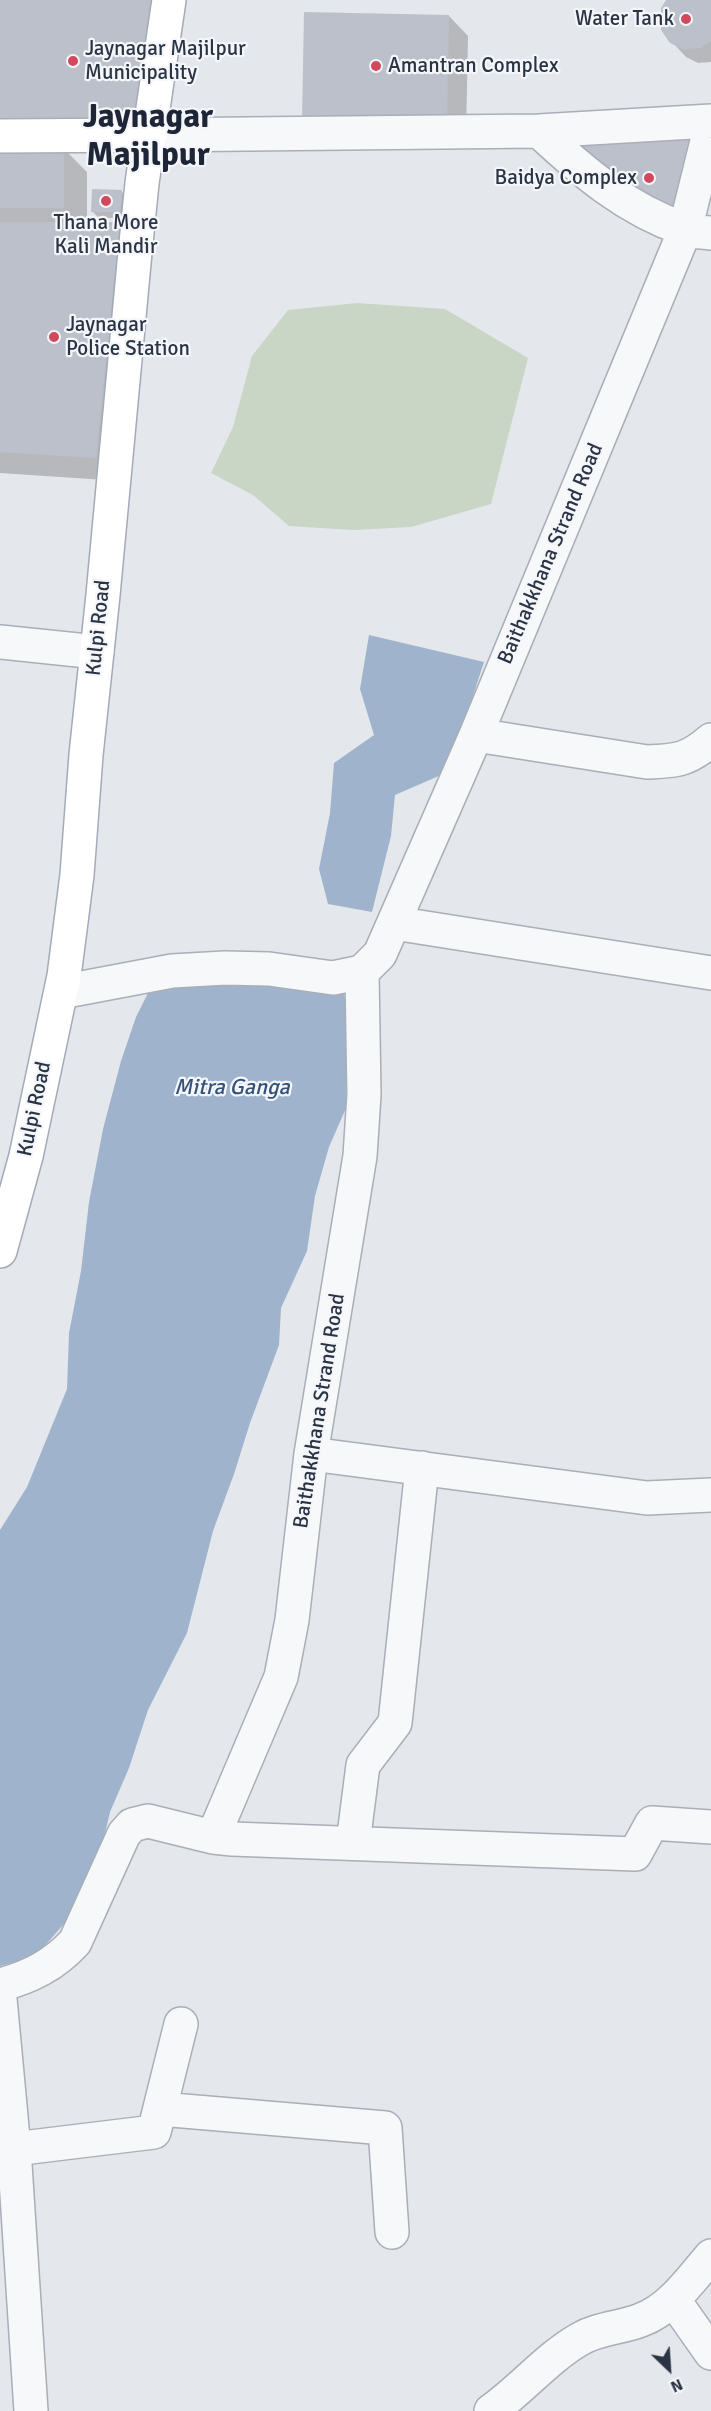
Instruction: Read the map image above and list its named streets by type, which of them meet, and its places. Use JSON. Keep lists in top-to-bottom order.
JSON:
{
  "streets": {
    "main road": ["Kulpi Road"],
    "street": ["Baithakkhana Strand Road"]
  },
  "districts": ["Jaynagar Majilpur"],
  "water": ["Mitra Ganga"],
  "places": [
    "Water Tank",
    "Jaynagar Majilpur Municipality",
    "Amantran Complex",
    "Baidya Complex",
    "Thana More Kali Mandir",
    "Jaynagar Police Station"
  ],
  "north": "bottom right"
}
